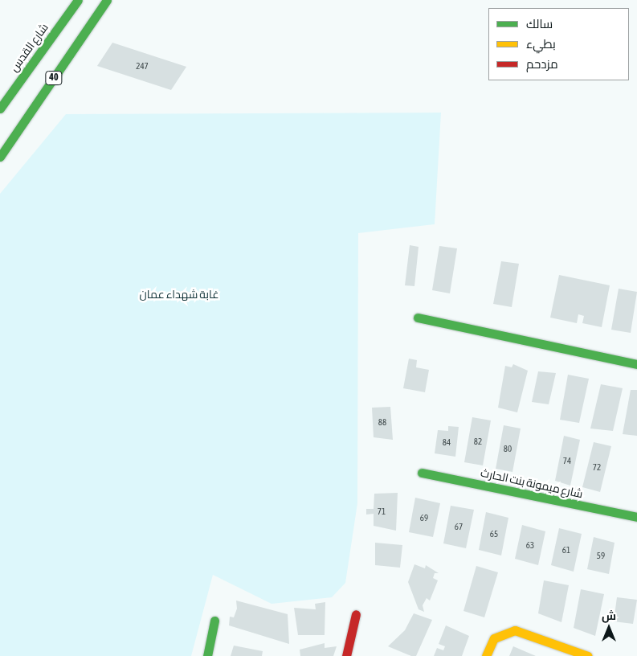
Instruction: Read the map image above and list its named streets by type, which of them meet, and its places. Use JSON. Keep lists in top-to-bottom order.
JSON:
{
  "streets": {
    "main road": ["شارع القدس", "40", "شارع ميمونة بنت الحارث"]
  },
  "parks": ["غابة شهداء عمان"],
  "house_numbers": [
    "247",
    "88",
    "82",
    "84",
    "80",
    "74",
    "72",
    "71",
    "69",
    "67",
    "65",
    "63",
    "61",
    "59"
  ],
  "legend": ["سالك", "بطيء", "مزدحم"],
  "north": "top"
}
